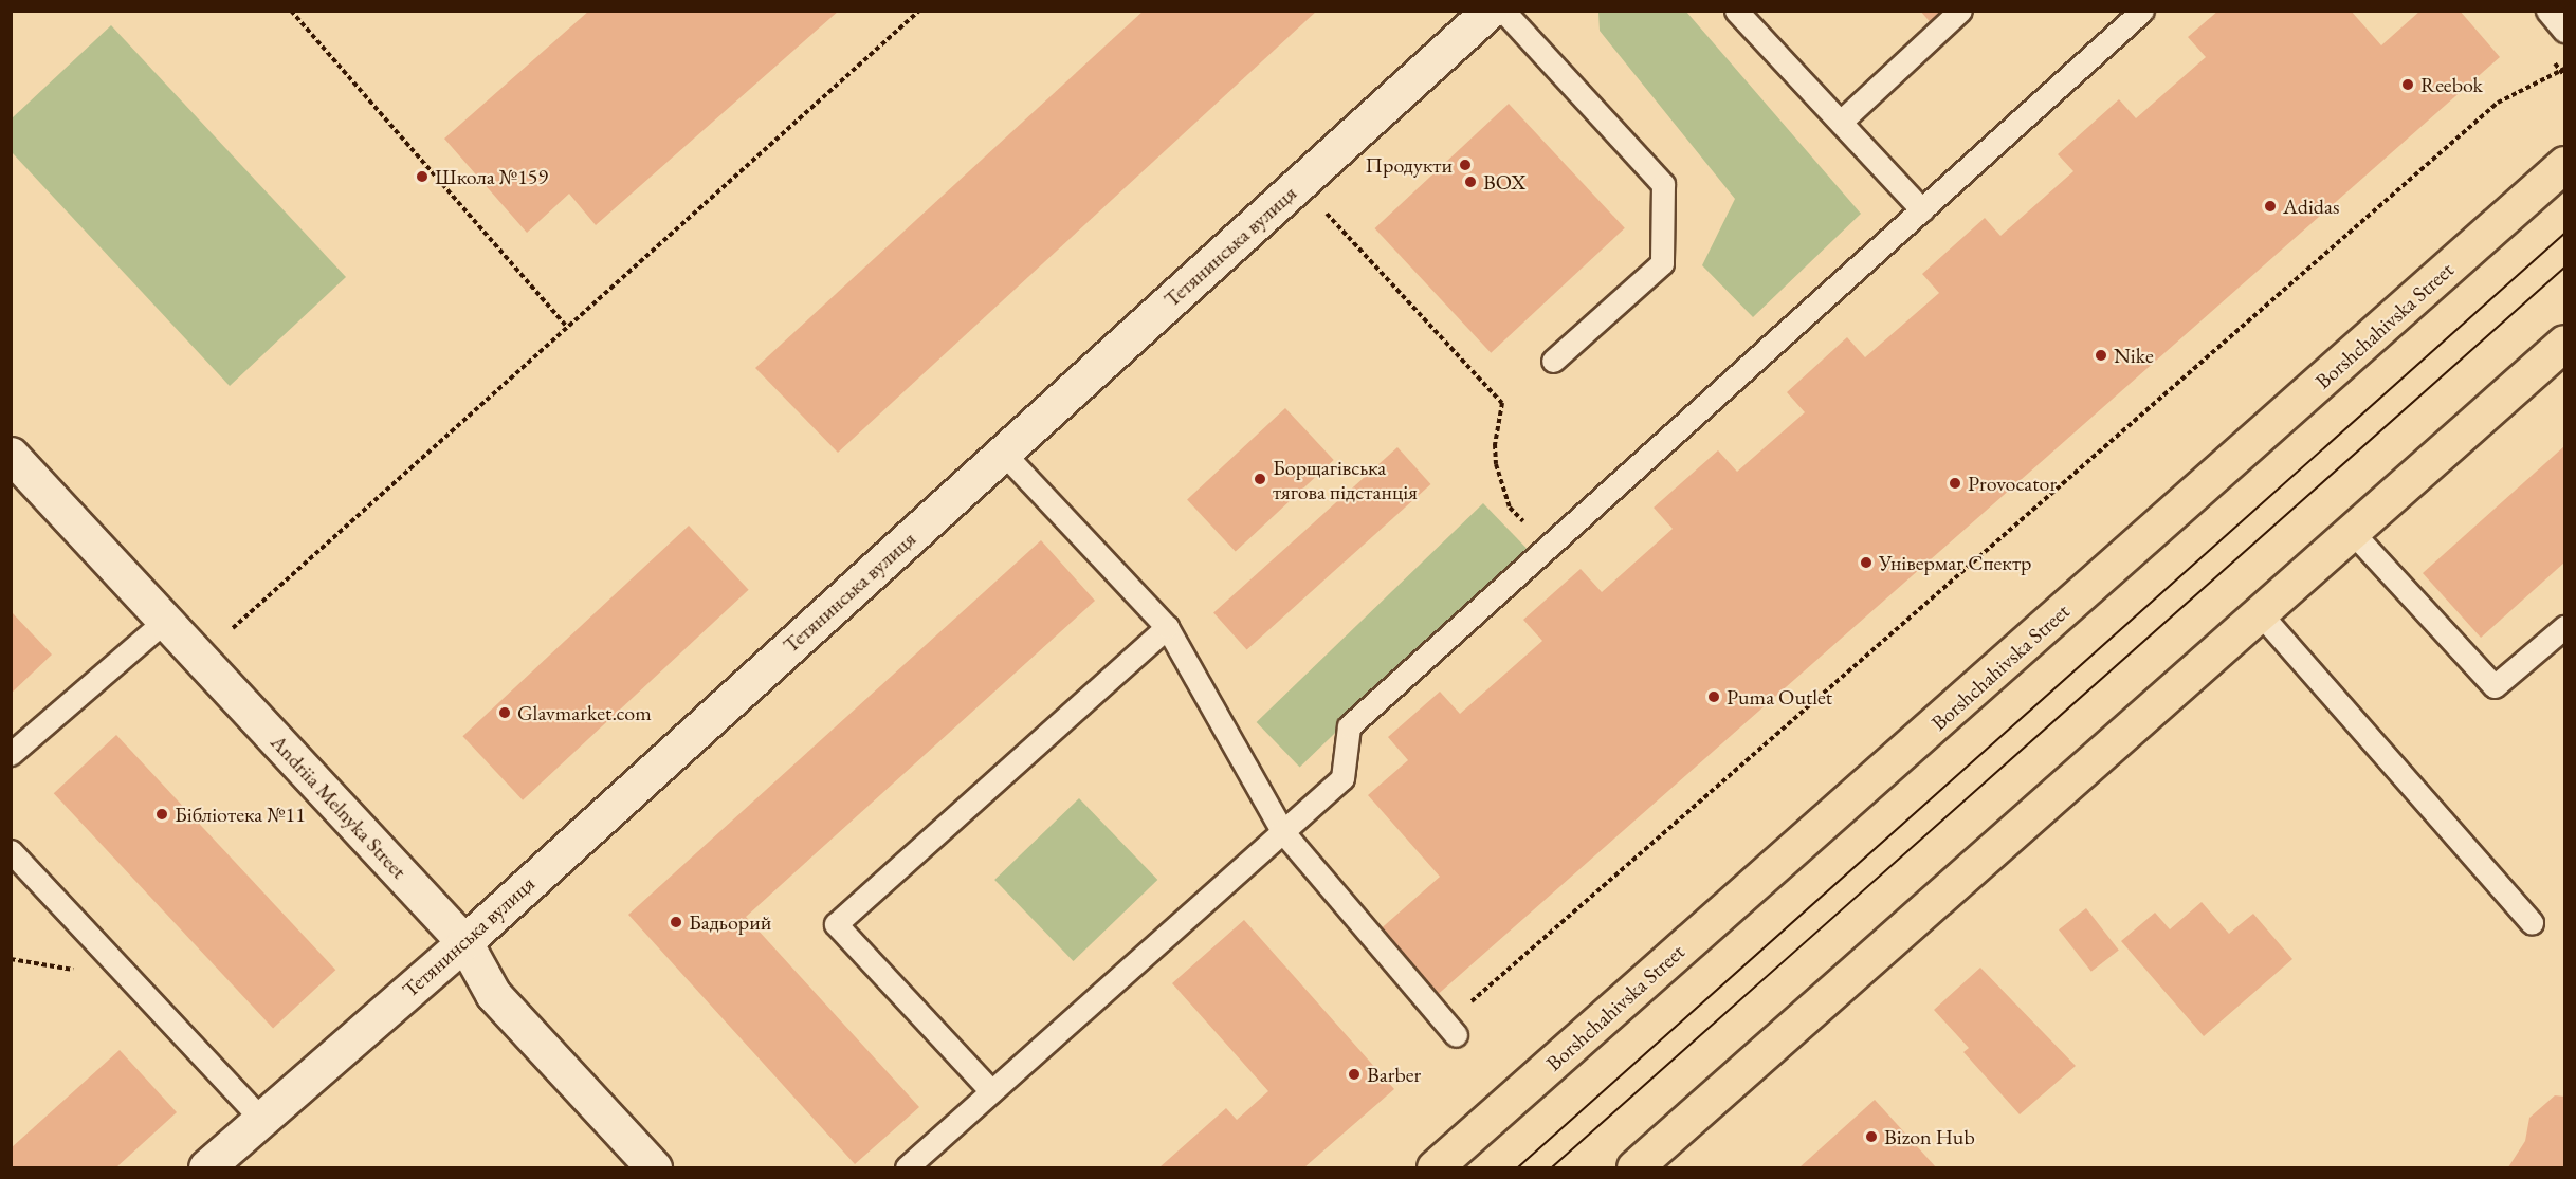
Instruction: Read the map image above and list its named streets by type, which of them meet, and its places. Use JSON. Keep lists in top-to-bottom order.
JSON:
{
  "streets": {
    "main road": ["Borshchahivska Street"],
    "street": ["Тетянинська вулиця", "Andriia Melnyka Street"]
  },
  "crossings": [
    ["Тетянинська вулиця", "Andriia Melnyka Street"]
  ],
  "places": [
    "Reebok",
    "Продукти",
    "Школа №159",
    "BOX",
    "Adidas",
    "Nike",
    "Борщагівська тягова підстанція",
    "Provocator",
    "Універмаг Спектр",
    "Puma Outlet",
    "Glavmarket.com",
    "Бібліотека №11",
    "Бадьорий",
    "Barber",
    "Bizon Hub"
  ]
}
